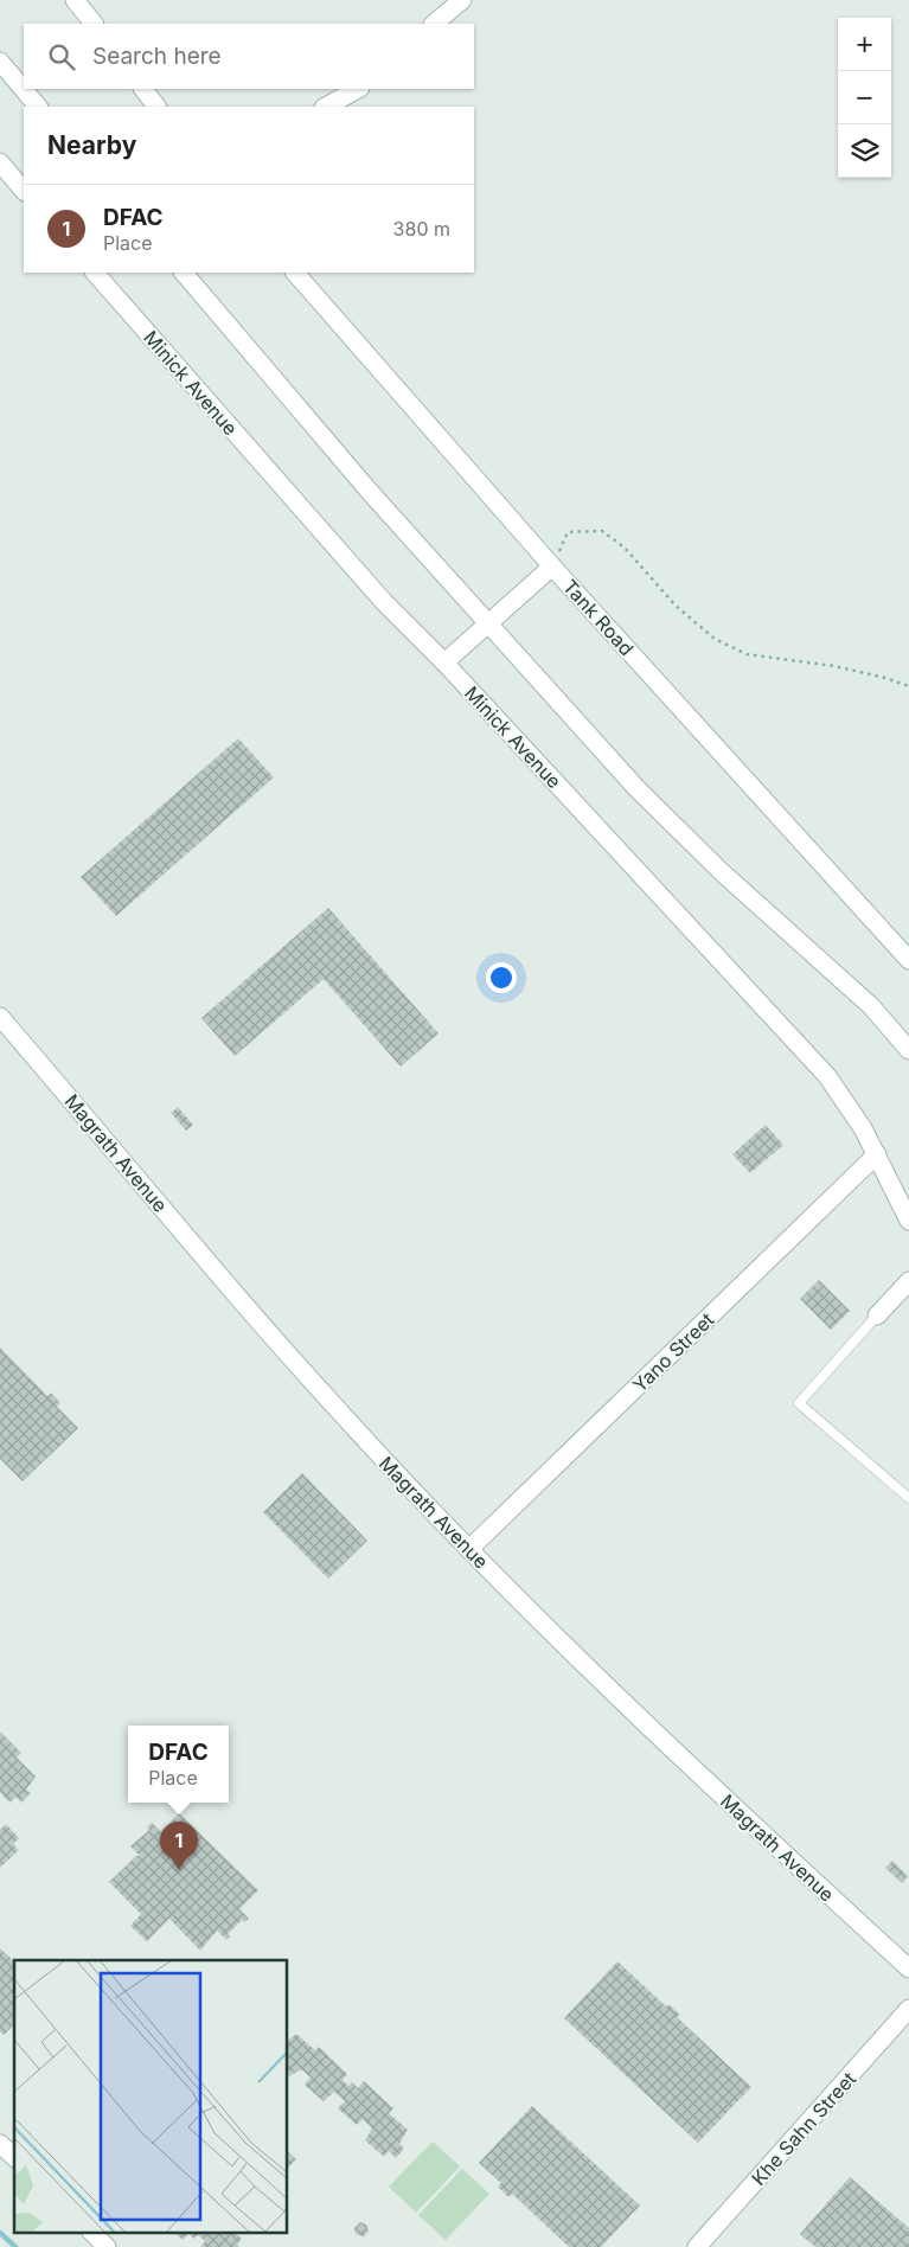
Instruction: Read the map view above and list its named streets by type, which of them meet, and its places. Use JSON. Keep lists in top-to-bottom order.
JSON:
{
  "streets": {
    "street": [
      "Minick Avenue",
      "Tank Road",
      "Magrath Avenue",
      "Yano Street",
      "Khe Sahn Street"
    ]
  },
  "crossings": [
    ["Minick Avenue", "Yano Street"],
    ["Magrath Avenue", "Yano Street"]
  ],
  "page": {
    "map_buttons": ["+", "−"],
    "search": "Search here",
    "heading": "Nearby",
    "list": [
      {
        "mark": "1",
        "name": "DFAC",
        "note": "Place",
        "value": "380 m"
      }
    ],
    "popup": ["DFAC", "Place"],
    "pins": "1"
  }
}
